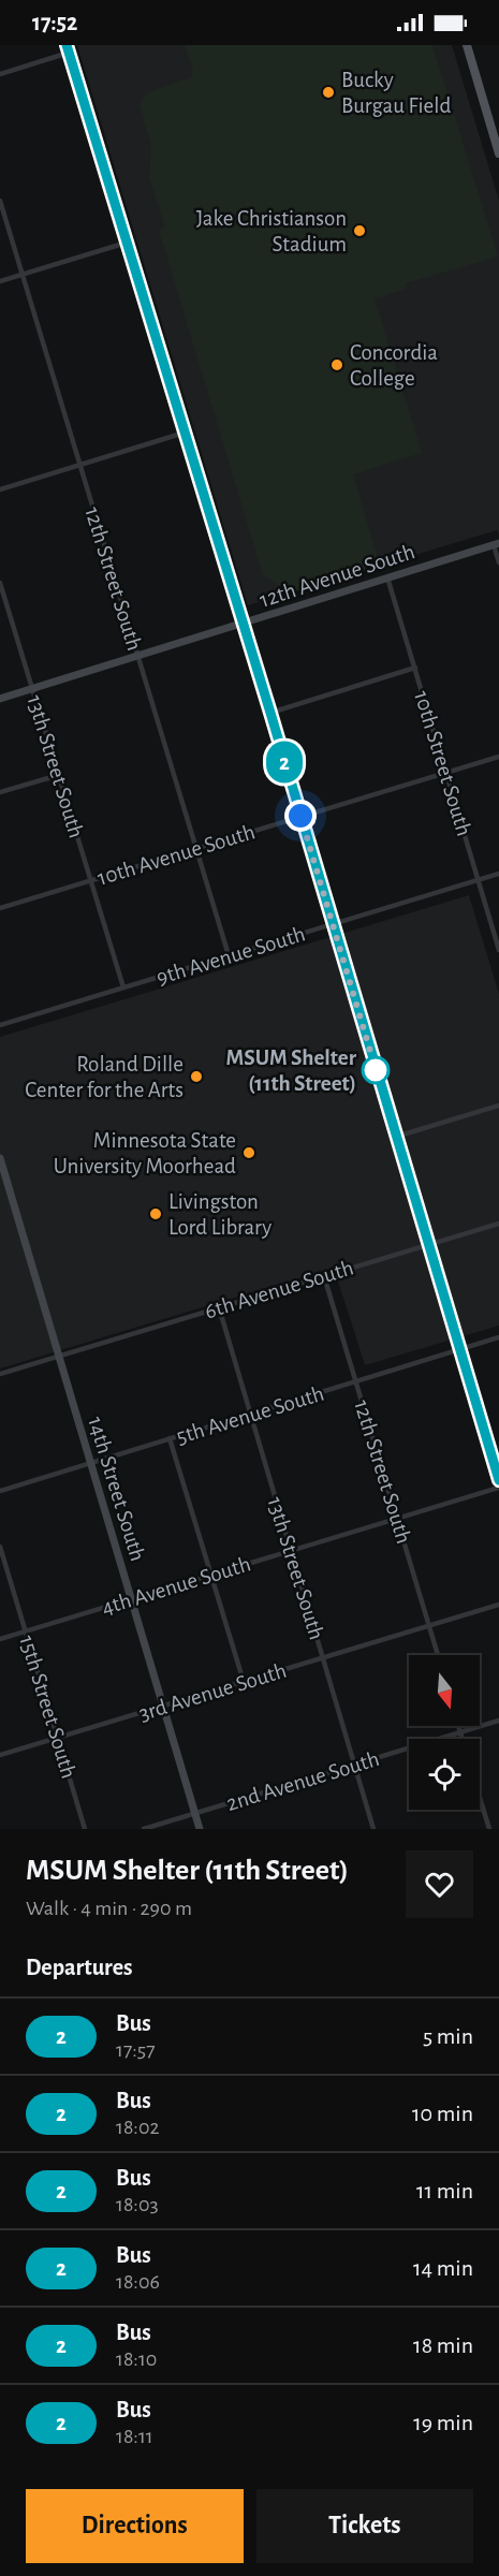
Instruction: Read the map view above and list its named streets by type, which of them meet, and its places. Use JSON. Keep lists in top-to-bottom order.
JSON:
{
  "streets": {
    "street": [
      "12th Avenue South",
      "12th Street South",
      "10th Street South",
      "13th Street South",
      "10th Avenue South",
      "9th Avenue South",
      "6th Avenue South",
      "5th Avenue South",
      "14th Street South",
      "4th Avenue South",
      "3rd Avenue South",
      "15th Street South",
      "2nd Avenue South"
    ]
  },
  "crossings": [
    ["12th Avenue South", "12th Street South"],
    ["12th Avenue South", "10th Street South"],
    ["12th Avenue South", "13th Street South"],
    ["12th Street South", "10th Avenue South"],
    ["12th Street South", "9th Avenue South"],
    ["12th Street South", "6th Avenue South"],
    ["12th Street South", "5th Avenue South"],
    ["12th Street South", "4th Avenue South"],
    ["12th Street South", "3rd Avenue South"],
    ["10th Street South", "10th Avenue South"],
    ["10th Street South", "9th Avenue South"],
    ["13th Street South", "10th Avenue South"],
    ["13th Street South", "9th Avenue South"],
    ["13th Street South", "6th Avenue South"],
    ["13th Street South", "5th Avenue South"],
    ["13th Street South", "4th Avenue South"],
    ["13th Street South", "3rd Avenue South"],
    ["13th Street South", "2nd Avenue South"],
    ["6th Avenue South", "14th Street South"],
    ["5th Avenue South", "14th Street South"],
    ["14th Street South", "4th Avenue South"],
    ["14th Street South", "3rd Avenue South"],
    ["14th Street South", "2nd Avenue South"],
    ["4th Avenue South", "15th Street South"],
    ["3rd Avenue South", "15th Street South"]
  ],
  "places": [
    "Bucky Burgau Field",
    "Jake Christianson Stadium",
    "Concordia College",
    "MSUM Shelter (11th Street)",
    "Roland Dille Center for the Arts",
    "Minnesota State University Moorhead",
    "Livingston Lord Library"
  ],
  "lines": ["bus line 2"],
  "north": "bottom",
  "page": {
    "status": "17:52",
    "on_map": "2",
    "heading": [
      ["MSUM Shelter (11th Street)", "Walk · 4 min · 290 m"],
      "Departures"
    ],
    "list": [
      {
        "mark": "2",
        "name": "Bus",
        "note": "17:57",
        "value": "5 min"
      },
      {
        "mark": "2",
        "name": "Bus",
        "note": "18:02",
        "value": "10 min"
      },
      {
        "mark": "2",
        "name": "Bus",
        "note": "18:03",
        "value": "11 min"
      },
      {
        "mark": "2",
        "name": "Bus",
        "note": "18:06",
        "value": "14 min"
      },
      {
        "mark": "2",
        "name": "Bus",
        "note": "18:10",
        "value": "18 min"
      },
      {
        "mark": "2",
        "name": "Bus",
        "note": "18:11",
        "value": "19 min"
      }
    ],
    "buttons": ["Directions", "Tickets"]
  }
}
